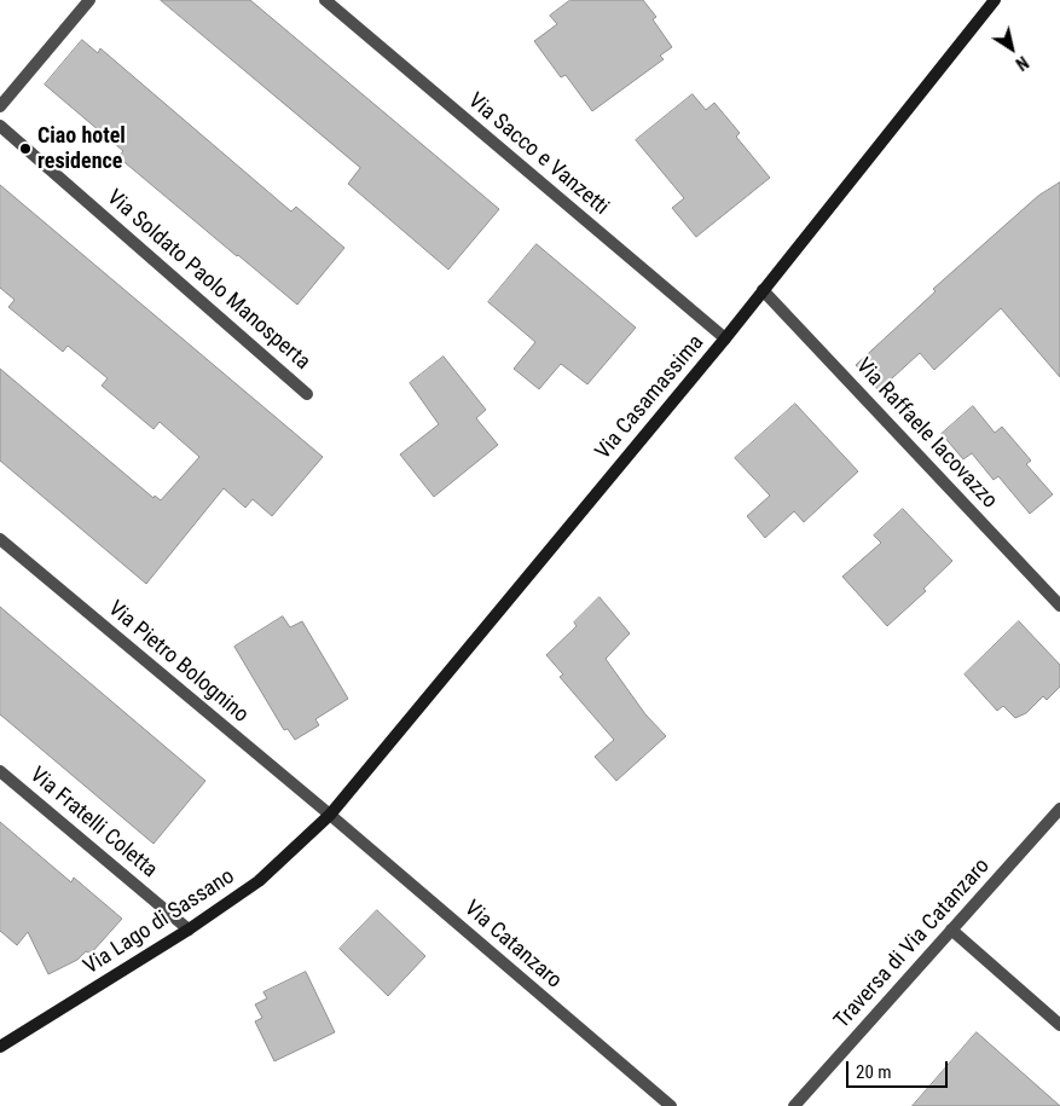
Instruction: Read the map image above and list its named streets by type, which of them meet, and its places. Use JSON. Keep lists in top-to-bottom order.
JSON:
{
  "streets": {
    "main road": ["Via Casamassima", "Via Lago di Sassano"],
    "street": [
      "Via Sacco e Vanzetti",
      "Via Soldato Paolo Manosperta",
      "Via Raffaele Iacovazzo",
      "Via Pietro Bolognino",
      "Via Fratelli Coletta",
      "Traversa di Via Catanzaro",
      "Via Catanzaro"
    ]
  },
  "crossings": [
    ["Via Sacco e Vanzetti", "Via Casamassima"],
    ["Via Casamassima", "Via Raffaele Iacovazzo"],
    ["Via Casamassima", "Via Pietro Bolognino"],
    ["Via Casamassima", "Via Lago di Sassano"],
    ["Via Casamassima", "Via Catanzaro"],
    ["Via Pietro Bolognino", "Via Lago di Sassano"],
    ["Via Pietro Bolognino", "Via Catanzaro"],
    ["Via Fratelli Coletta", "Via Lago di Sassano"],
    ["Via Lago di Sassano", "Via Catanzaro"]
  ],
  "places": ["Ciao hotel residence"],
  "scale_bar": "20 m",
  "north": "bottom right"
}
